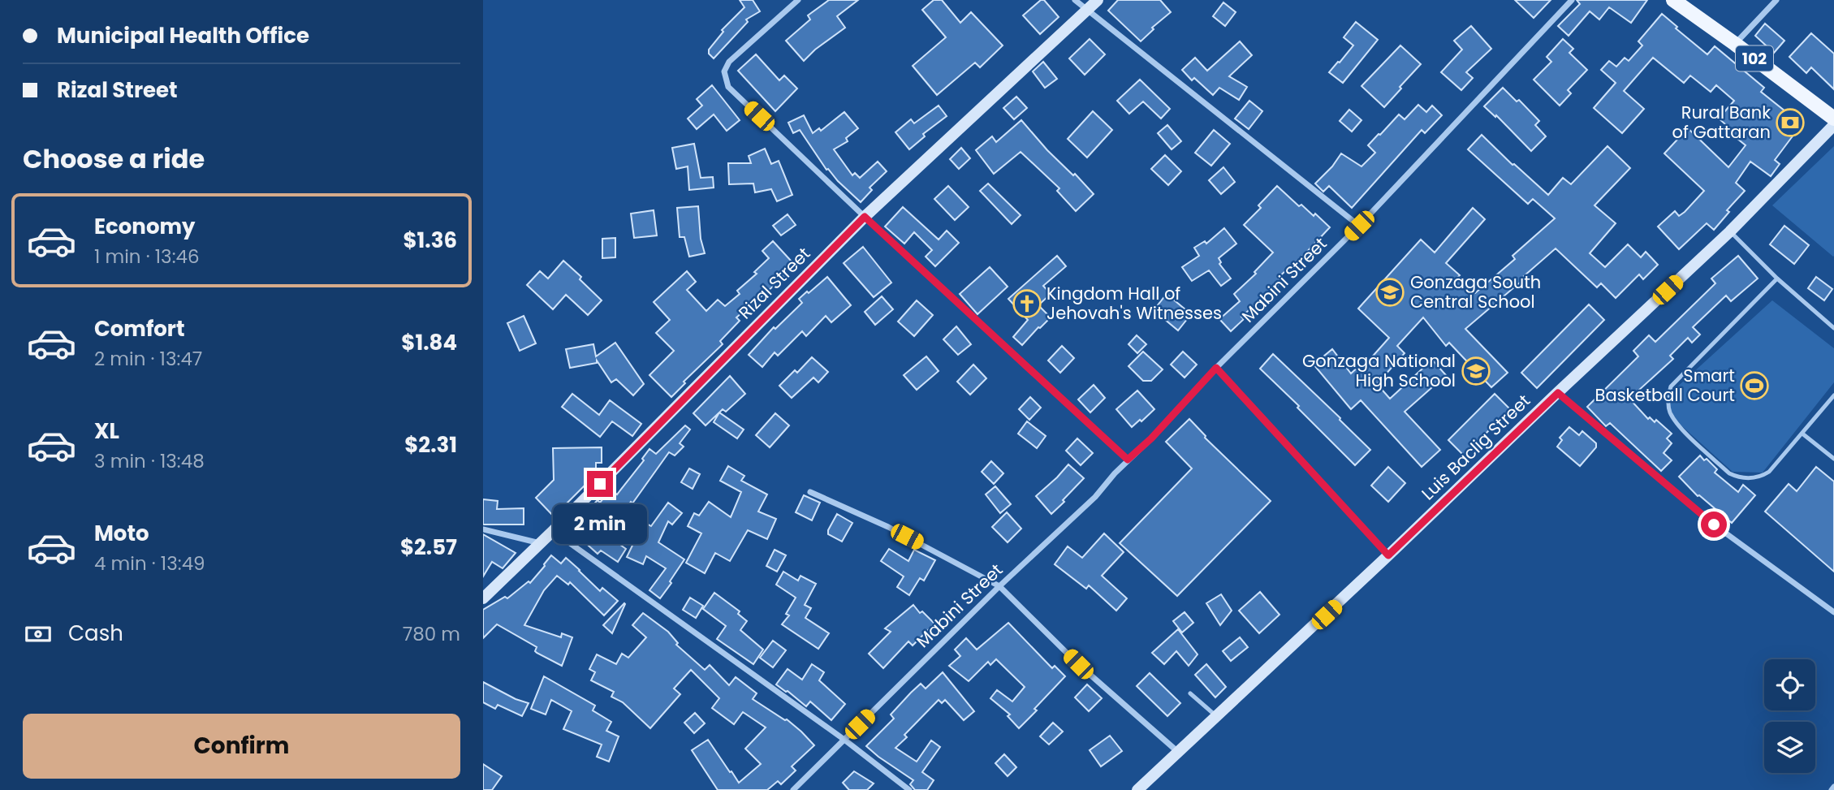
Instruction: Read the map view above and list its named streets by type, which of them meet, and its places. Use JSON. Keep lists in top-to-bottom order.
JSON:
{
  "streets": {
    "main road": ["102"],
    "street": ["Mabini Street", "Rizal Street", "Luis Baclig Street"]
  },
  "places": {
    "bank": ["Rural Bank of Gattaran"],
    "school or university": ["Gonzaga South Central School", "Gonzaga National High School"],
    "church": ["Kingdom Hall of Jehovah's Witnesses"],
    "sports": ["Smart Basketball Court"]
  },
  "page": {
    "banner": ["Municipal Health Office", "Rizal Street"],
    "heading": "Choose a ride",
    "list": [
      {
        "name": "Economy",
        "note": "1 min · 13:46",
        "value": "$1.36"
      },
      {
        "name": "Comfort",
        "note": "2 min · 13:47",
        "value": "$1.84"
      },
      {
        "name": "XL",
        "note": "3 min · 13:48",
        "value": "$2.31"
      },
      {
        "name": "Moto",
        "note": "4 min · 13:49",
        "value": "$2.57"
      }
    ],
    "bubble": "2 min",
    "pay": ["Cash", "780 m"],
    "buttons": "Confirm"
  }
}
